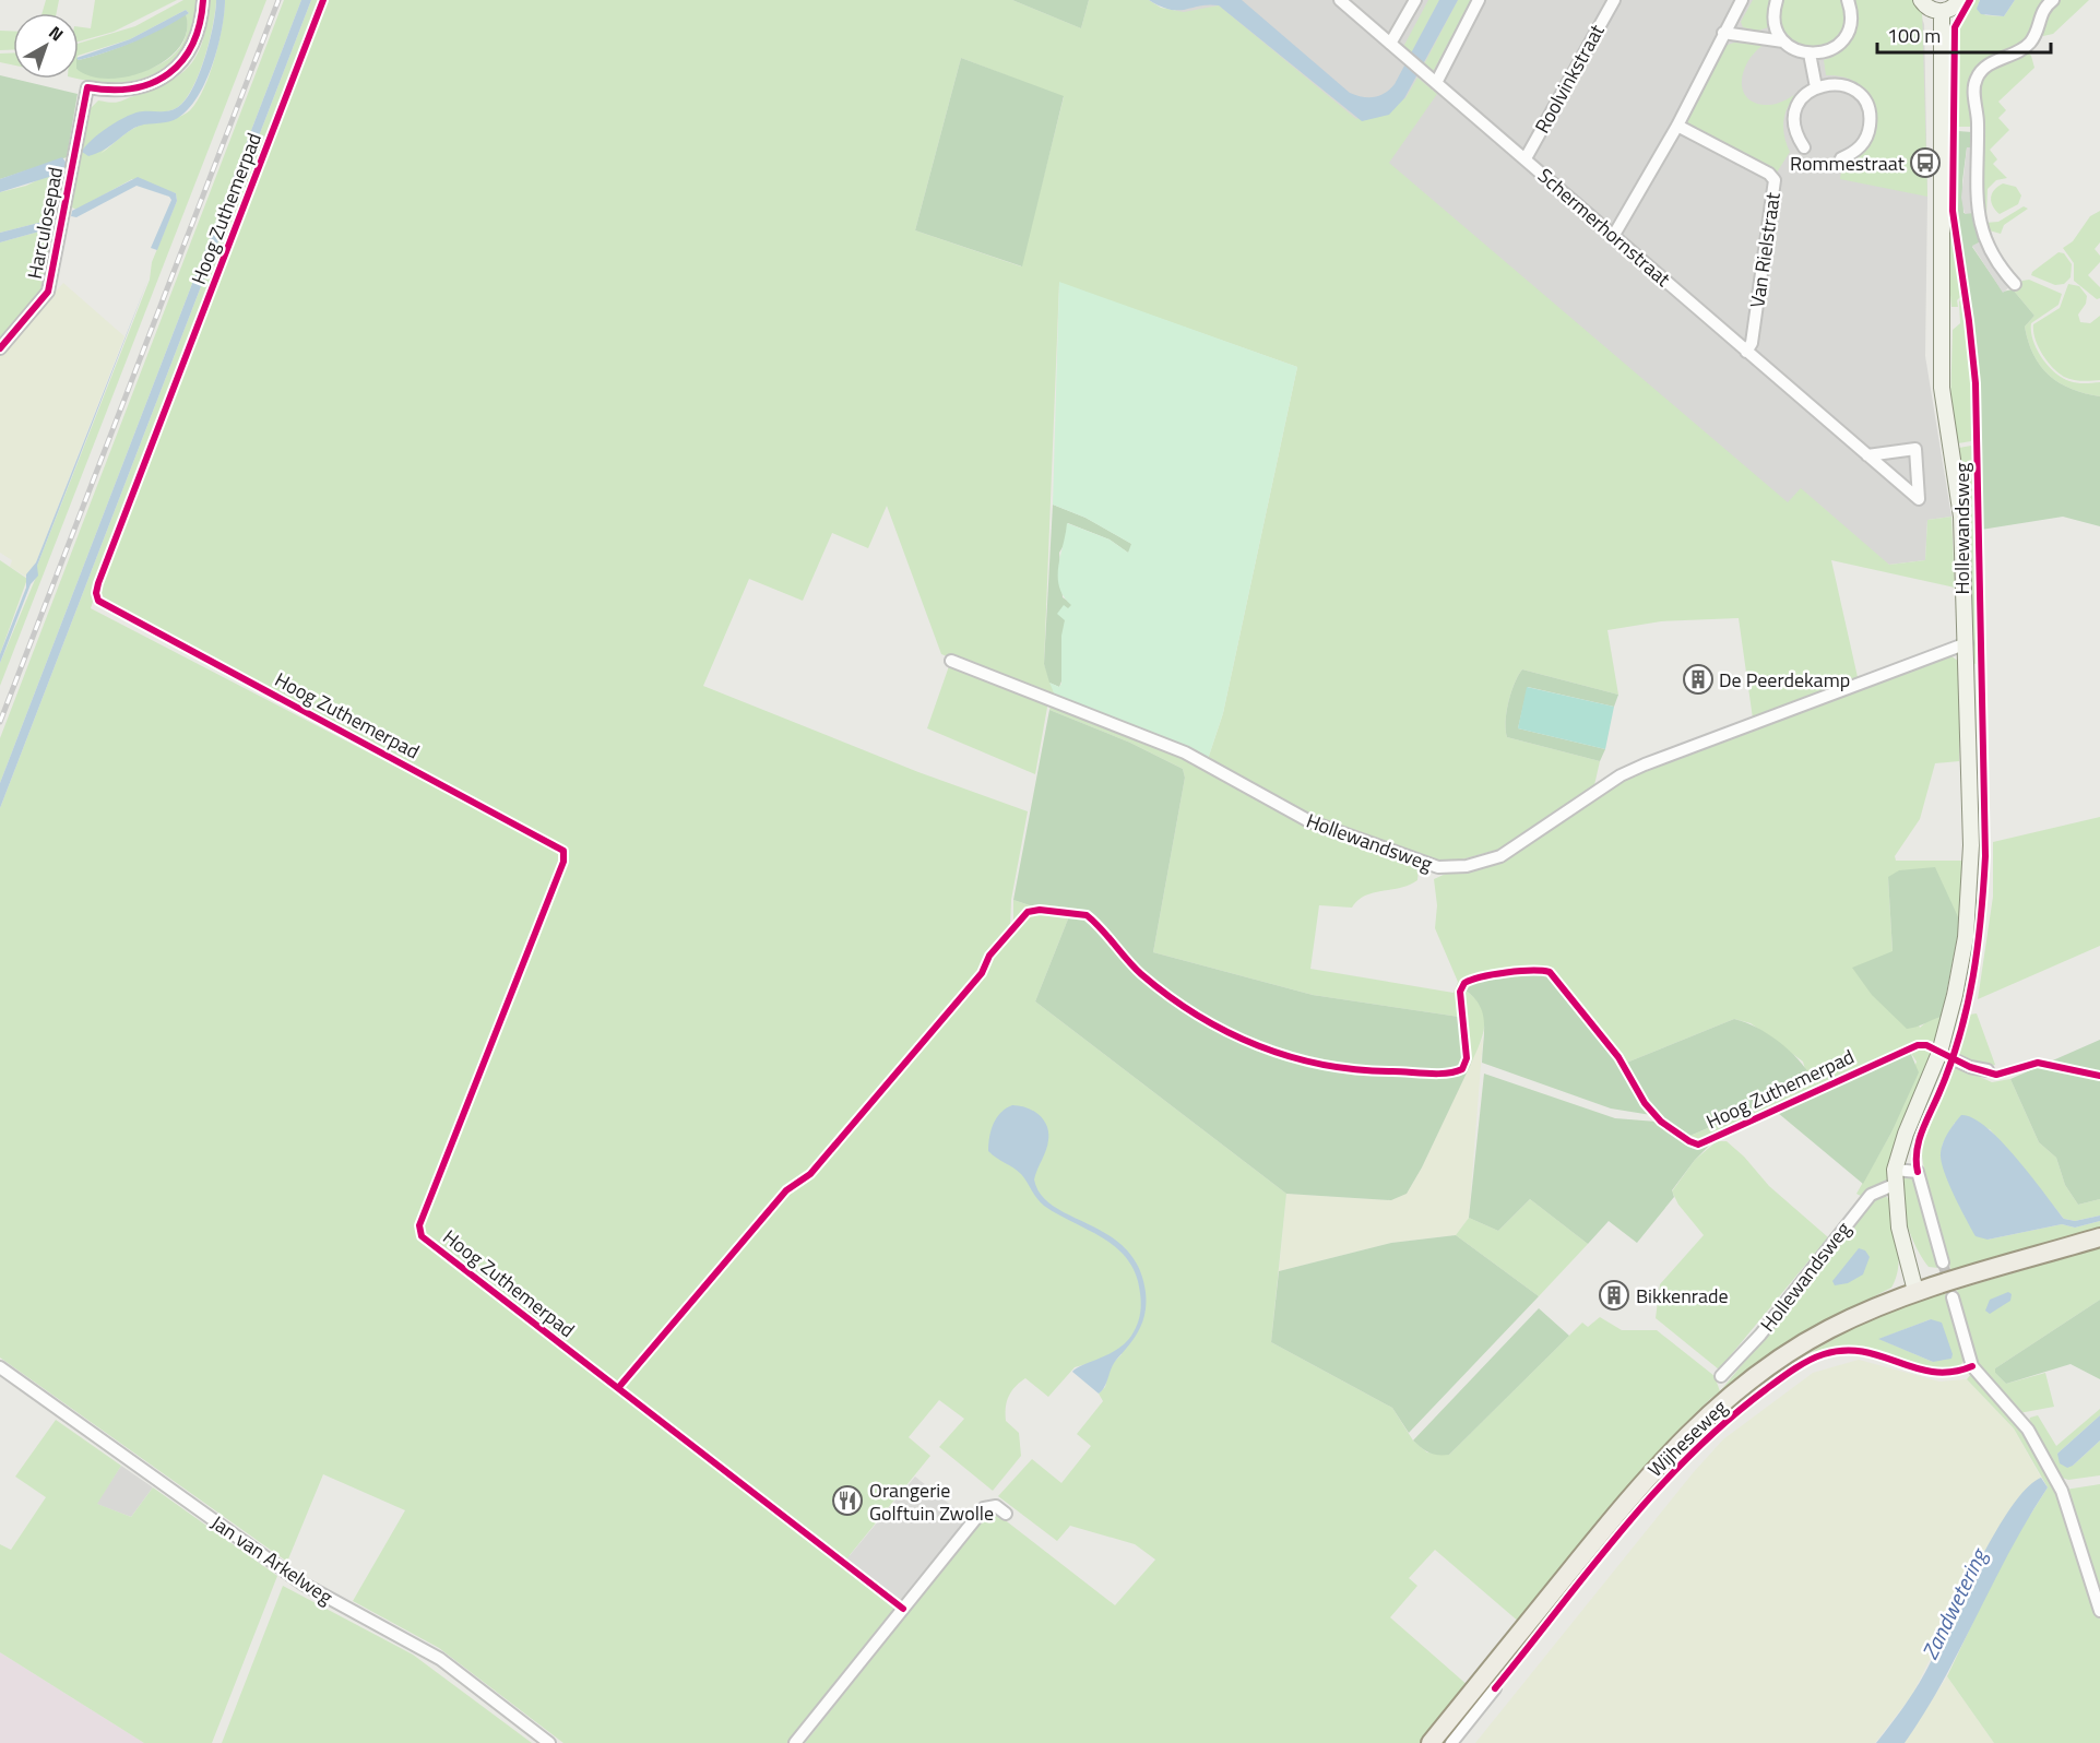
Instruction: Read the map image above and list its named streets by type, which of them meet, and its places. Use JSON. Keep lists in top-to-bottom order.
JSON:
{
  "streets": {
    "main road": ["Hollewandsweg", "Wijheseweg"],
    "street": [
      "Roolvinkstraat",
      "Harculosepad",
      "Schermerhornstraat",
      "Van Rielstraat",
      "Jan van Arkelweg"
    ],
    "cycle path": ["Hoog Zuthemerpad"]
  },
  "crossings": [
    ["Roolvinkstraat", "Schermerhornstraat"],
    ["Schermerhornstraat", "Van Rielstraat"],
    ["Hollewandsweg", "Wijheseweg"]
  ],
  "water": ["Zandwetering"],
  "places": {
    "bus stop": ["Rommestraat"],
    "building": ["De Peerdekamp", "Bikkenrade"],
    "restaurant": ["Orangerie Golftuin Zwolle"]
  },
  "scale_bar": "100 m",
  "north": "top right"
}
